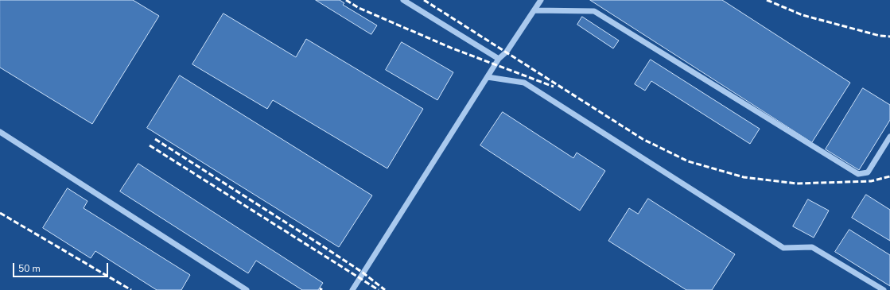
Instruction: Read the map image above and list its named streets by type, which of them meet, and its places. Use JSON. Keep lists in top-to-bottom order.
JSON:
{
  "scale_bar": "50 m"
}
